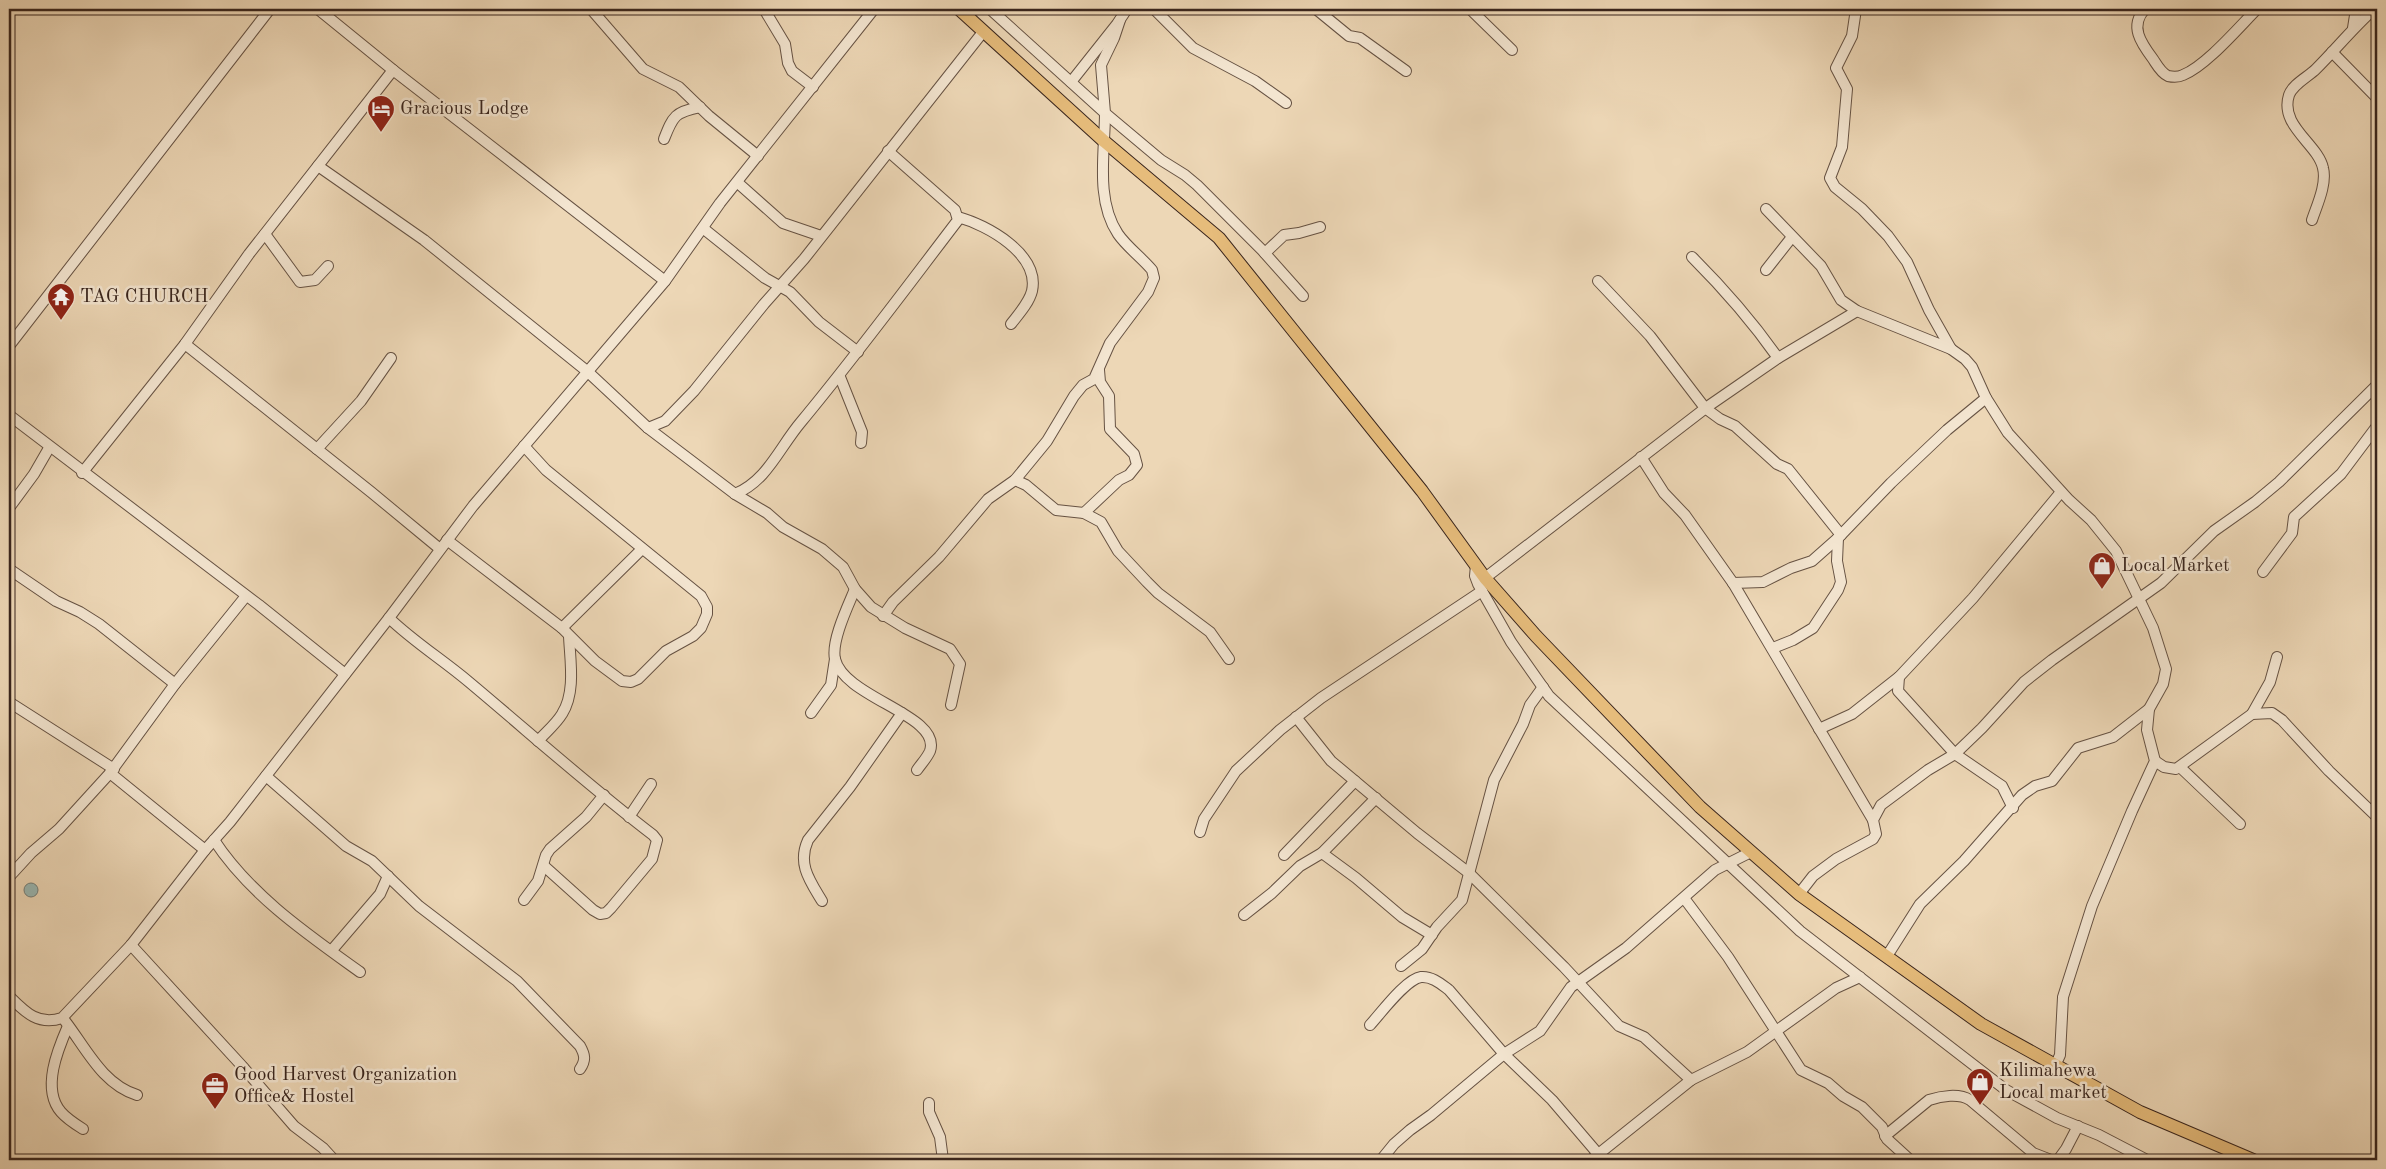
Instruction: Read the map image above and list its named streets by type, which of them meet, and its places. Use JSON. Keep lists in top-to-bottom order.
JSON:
{
  "places": {
    "hotel": ["Gracious Lodge"],
    "temple": ["TAG CHURCH"],
    "shop": ["Local Market", "Kilimahewa Local market"],
    "office": ["Good Harvest Organization Office& Hostel"]
  }
}
